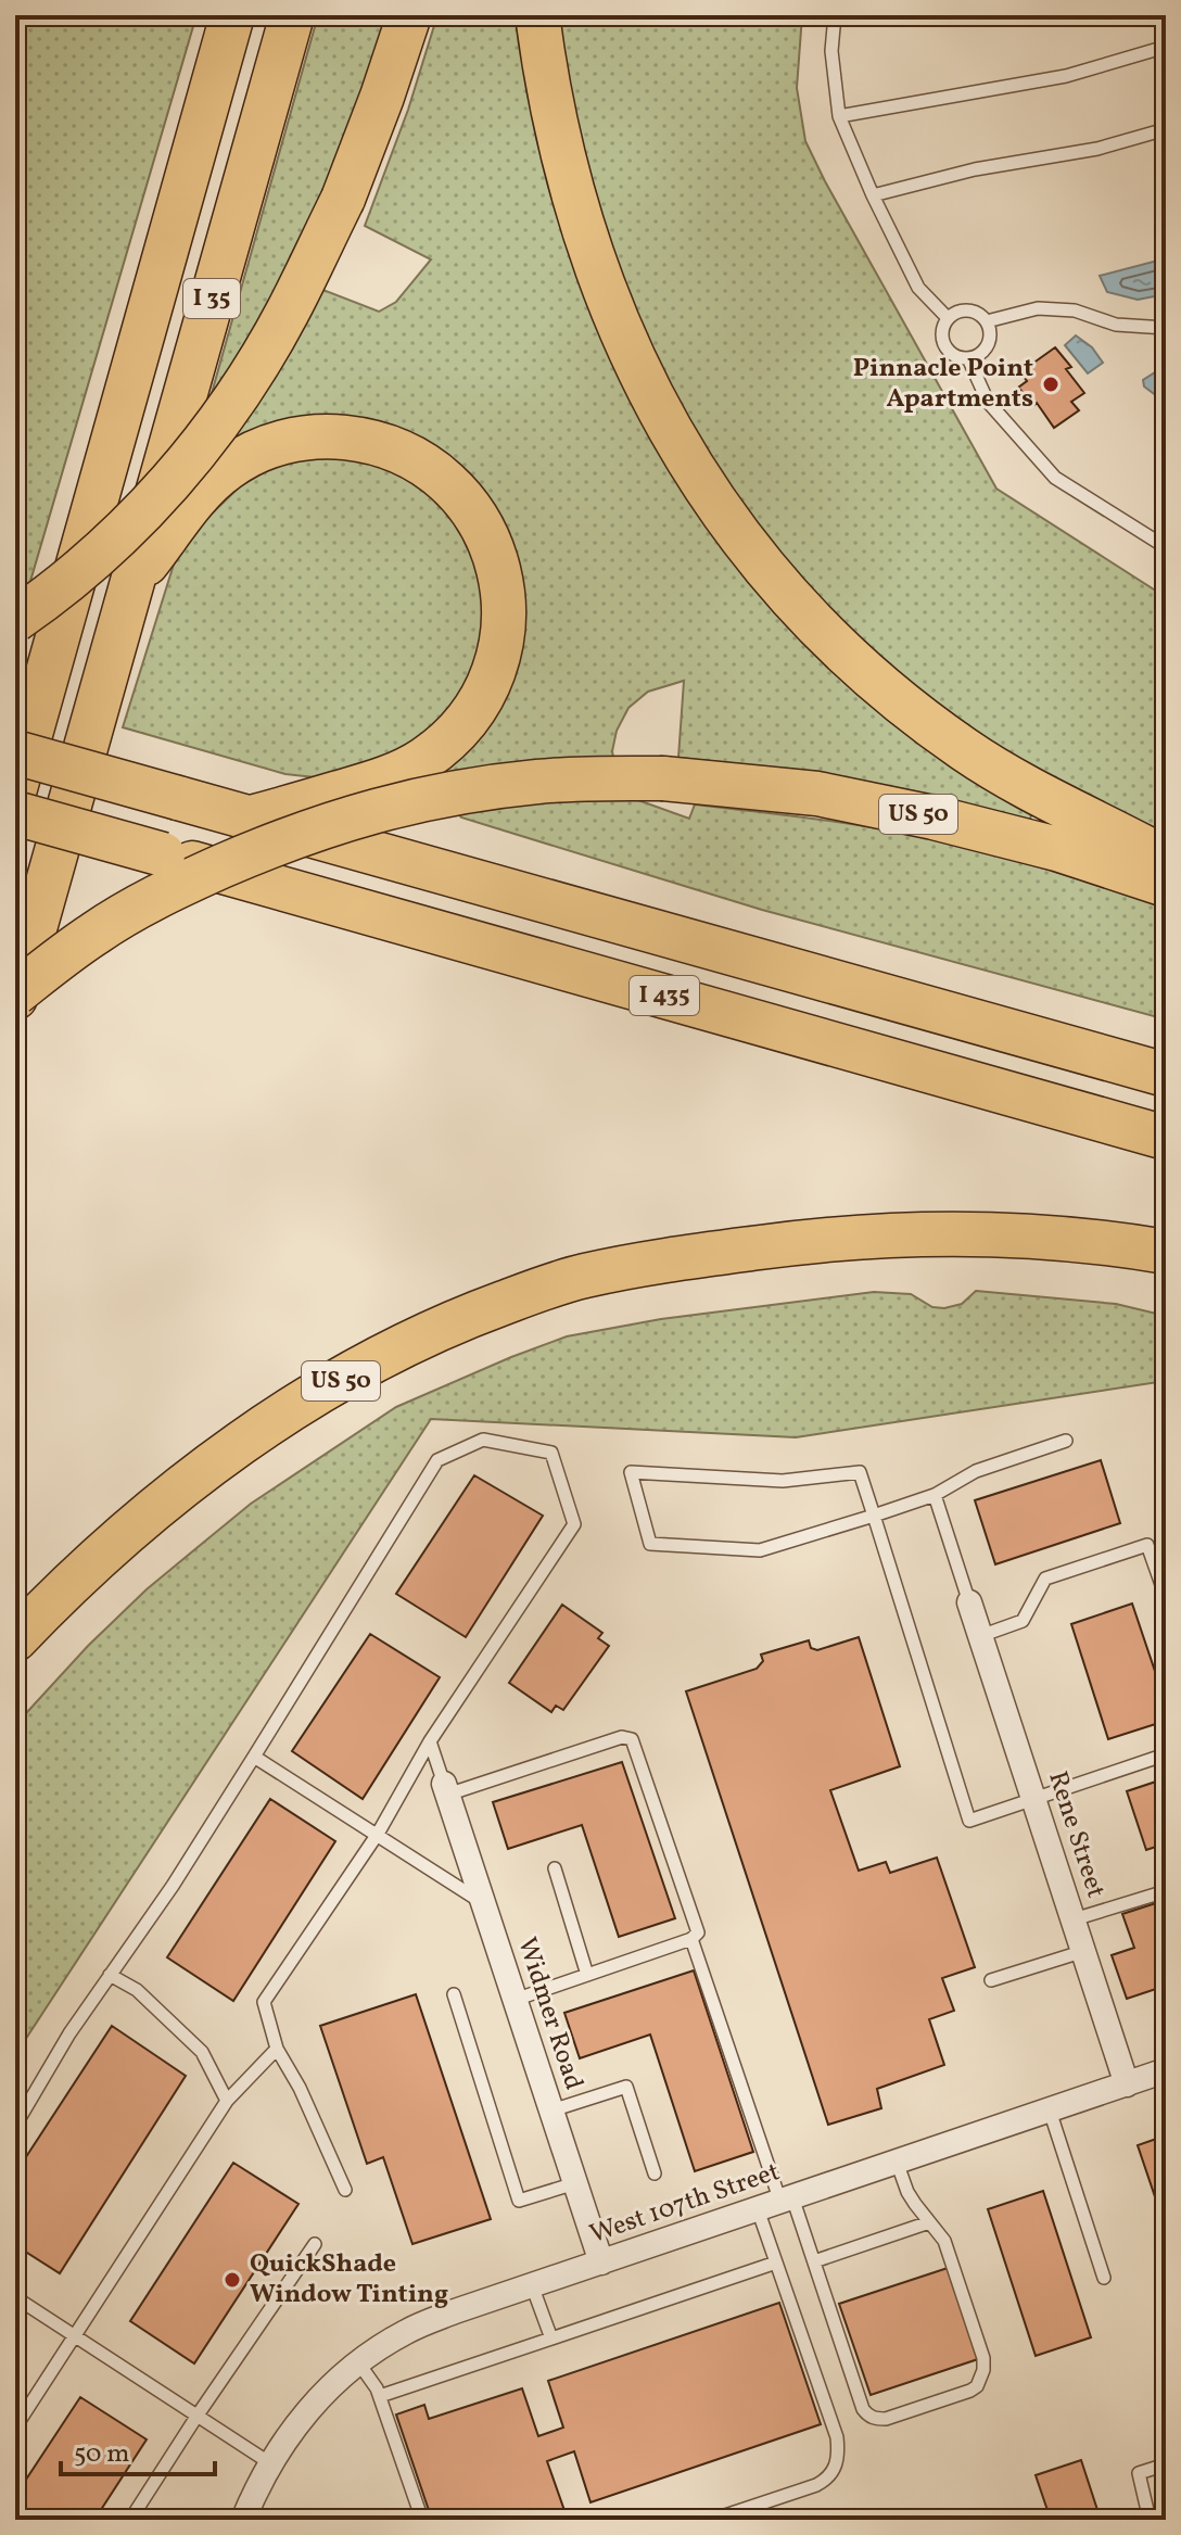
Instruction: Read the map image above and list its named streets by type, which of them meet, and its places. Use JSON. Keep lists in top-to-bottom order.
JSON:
{
  "streets": {
    "highway": ["I 35", "US 50", "I 435"],
    "street": ["Rene Street", "Widmer Road", "West 107th Street"]
  },
  "crossings": [
    ["I 35", "US 50"],
    ["Rene Street", "West 107th Street"],
    ["Widmer Road", "West 107th Street"]
  ],
  "places": ["Pinnacle Point Apartments", "QuickShade Window Tinting"],
  "scale_bar": "50 m"
}
